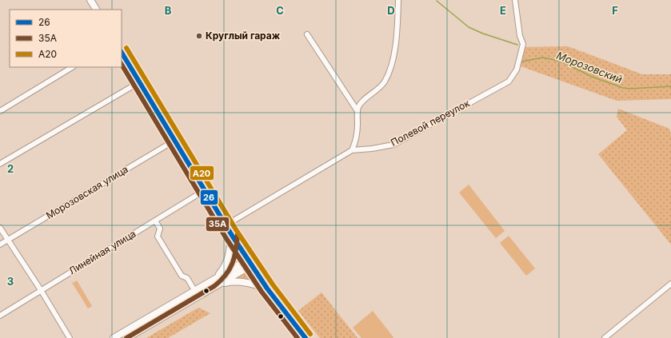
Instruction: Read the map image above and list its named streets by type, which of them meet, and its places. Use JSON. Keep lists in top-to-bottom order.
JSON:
{
  "streets": {
    "street": ["Полевой переулок", "Морозовская улица", "Линейная улица"]
  },
  "water": ["Морозовский"],
  "places": ["Круглый гараж"],
  "lines": ["transit line А20", "transit line 26", "transit line 35А"],
  "legend": ["26", "35А", "А20"],
  "grid": {
    "columns": [
      "B",
      "C",
      "D",
      "E",
      "F"
    ],
    "rows": ["2", "3"]
  }
}
